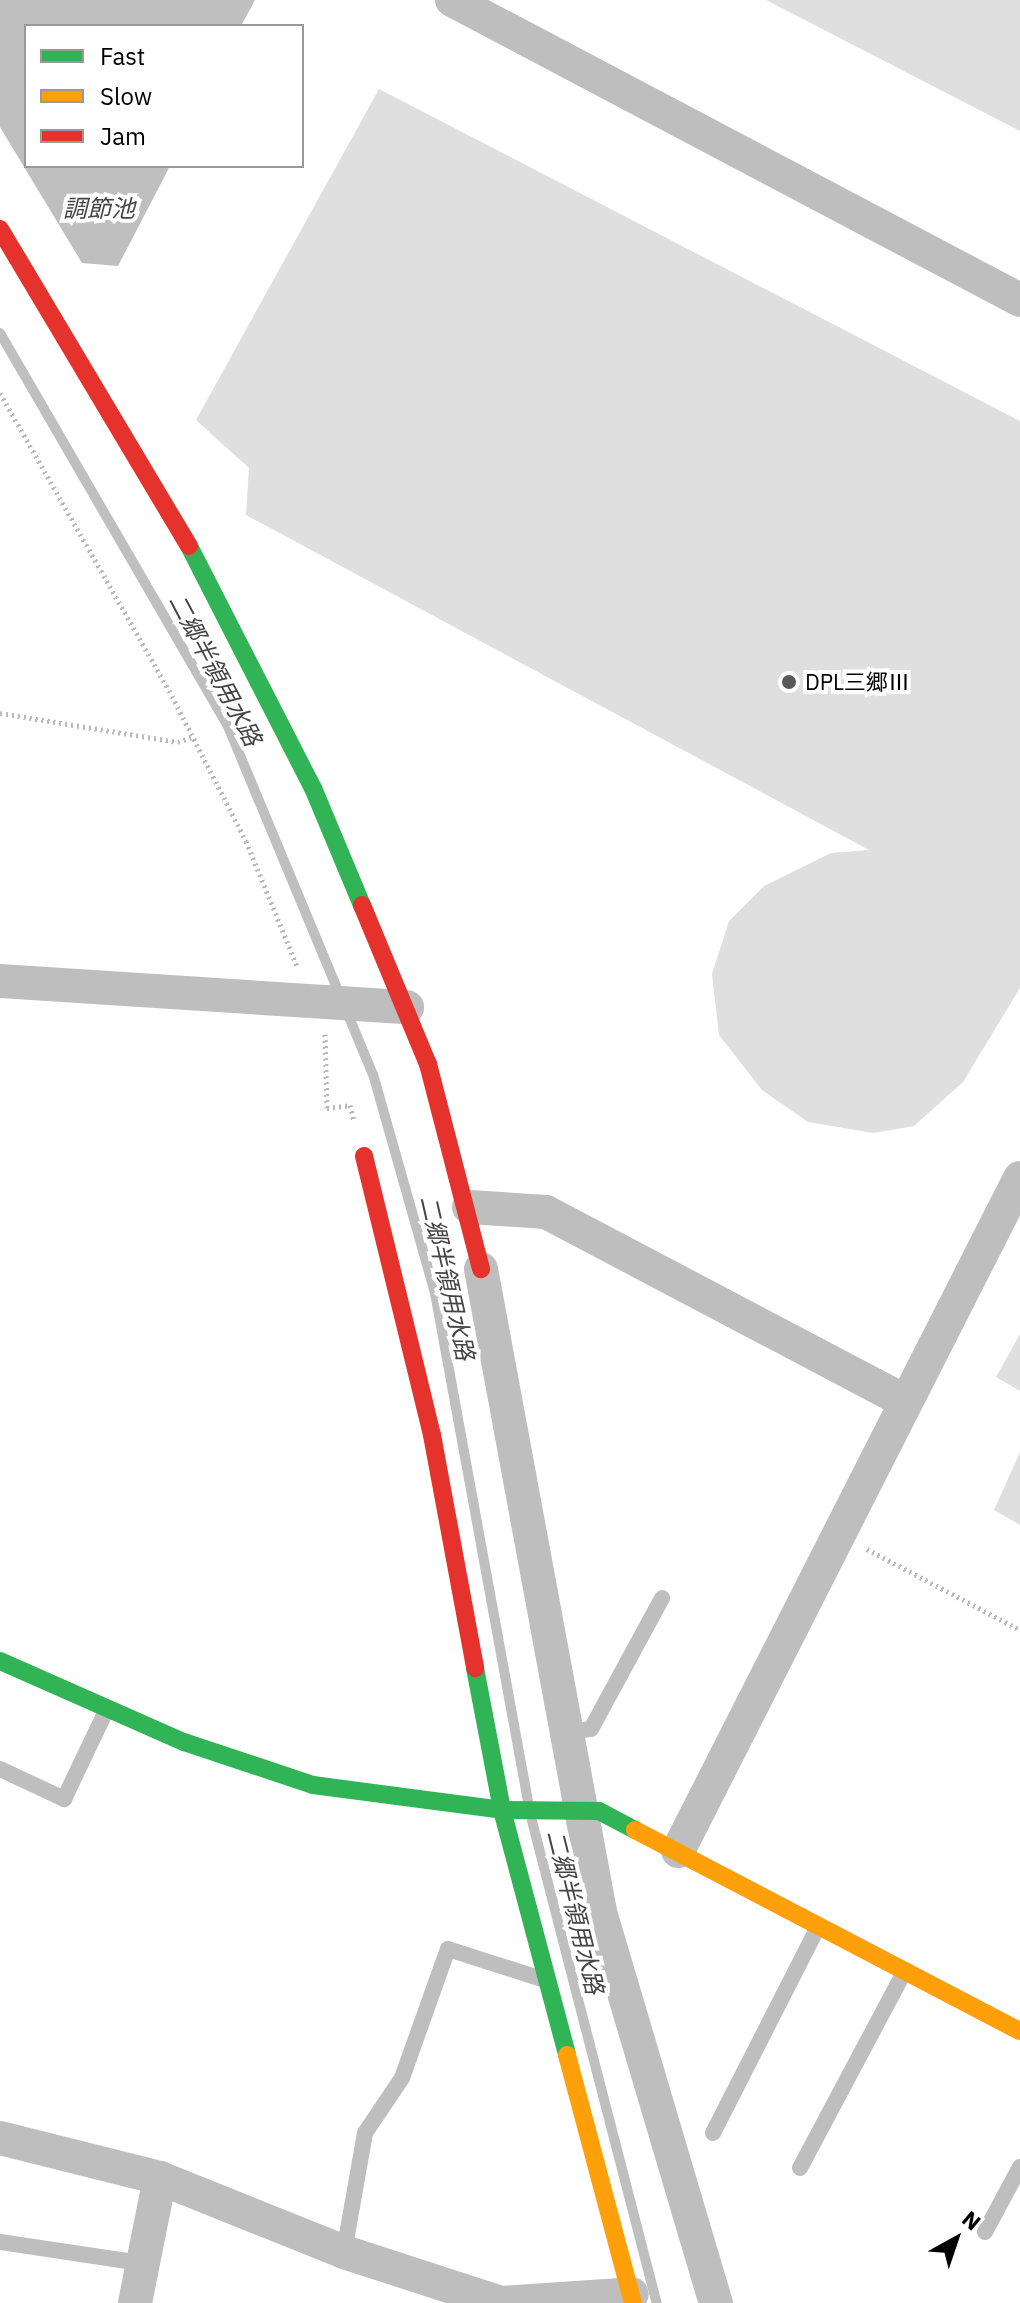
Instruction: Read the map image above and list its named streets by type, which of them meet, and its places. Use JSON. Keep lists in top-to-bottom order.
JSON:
{
  "water": ["調節池", "二郷半領用水路"],
  "places": ["DPL三郷Ⅲ"],
  "legend": ["Fast", "Slow", "Jam"],
  "north": "top right"
}
